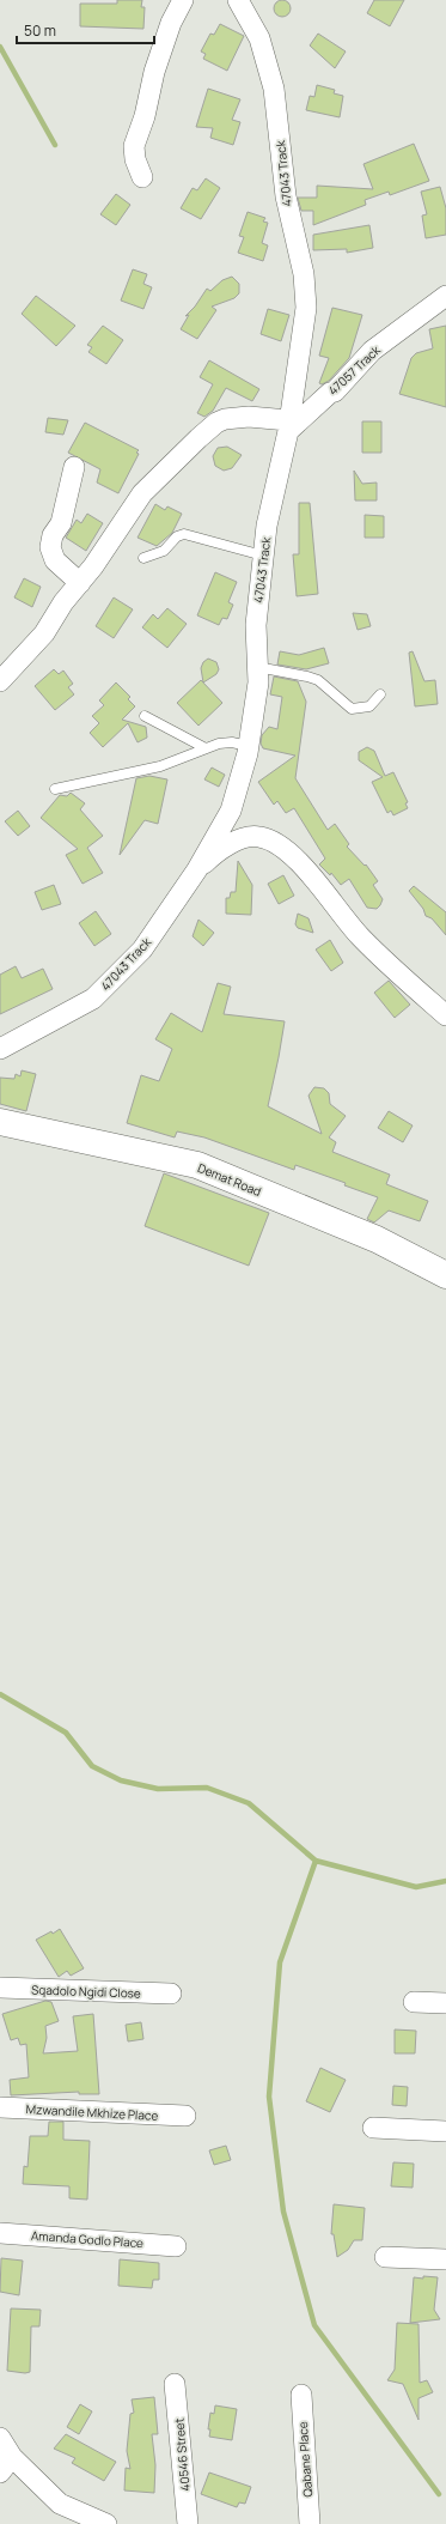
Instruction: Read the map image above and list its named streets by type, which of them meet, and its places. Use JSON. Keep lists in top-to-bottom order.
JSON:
{
  "streets": {
    "street": [
      "47043 Track",
      "47057 Track",
      "Demat Road",
      "Sqadolo Ngidi Close",
      "Mzwandile Mkhize Place",
      "Amanda Godlo Place",
      "40546 Street",
      "Qabane Place"
    ]
  },
  "crossings": [
    ["47043 Track", "47057 Track"]
  ],
  "scale_bar": "50 m"
}
